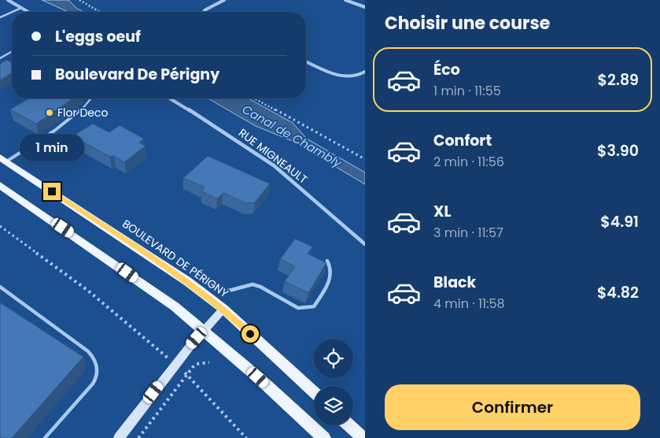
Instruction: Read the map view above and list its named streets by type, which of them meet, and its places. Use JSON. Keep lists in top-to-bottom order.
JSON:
{
  "streets": {
    "main road": ["BOULEVARD DE PÉRIGNY"],
    "street": ["RUE MIGNEAULT"]
  },
  "water": ["Canal de Chambly"],
  "places": ["Flor Deco"],
  "page": {
    "heading": "Choisir une course",
    "banner": ["L'eggs oeuf", "Boulevard De Périgny"],
    "list": [
      {
        "name": "Éco",
        "note": "1 min · 11:55",
        "value": "$2.89"
      },
      {
        "name": "Confort",
        "note": "2 min · 11:56",
        "value": "$3.90"
      },
      {
        "name": "XL",
        "note": "3 min · 11:57",
        "value": "$4.91"
      },
      {
        "name": "Black",
        "note": "4 min · 11:58",
        "value": "$4.82"
      }
    ],
    "bubble": "1 min",
    "buttons": "Confirmer"
  }
}
